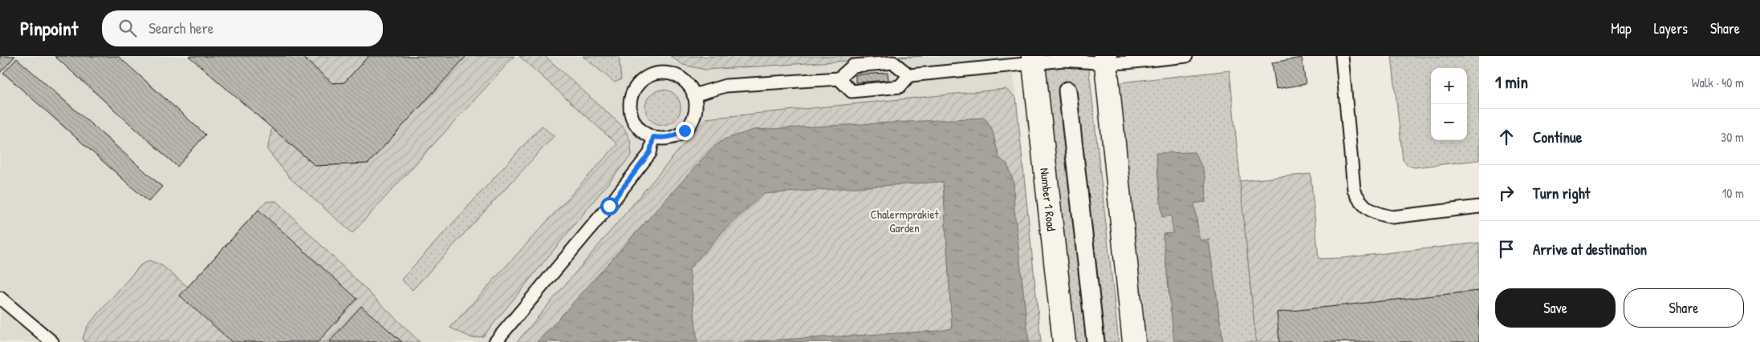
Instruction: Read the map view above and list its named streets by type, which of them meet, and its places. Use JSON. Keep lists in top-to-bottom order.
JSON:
{
  "streets": {
    "street": ["Number 1 Road"]
  },
  "parks": ["Chalermprakiet Garden"],
  "page": {
    "header": "Pinpoint",
    "search": "Search here",
    "nav": ["Map", "Layers", "Share"],
    "heading": ["1 min", "Walk · 40 m"],
    "map_buttons": ["+", "−"],
    "list": [
      ["Continue", "30 m"],
      ["Turn right", "10 m"],
      "Arrive at destination"
    ],
    "buttons": ["Save", "Share"]
  }
}
